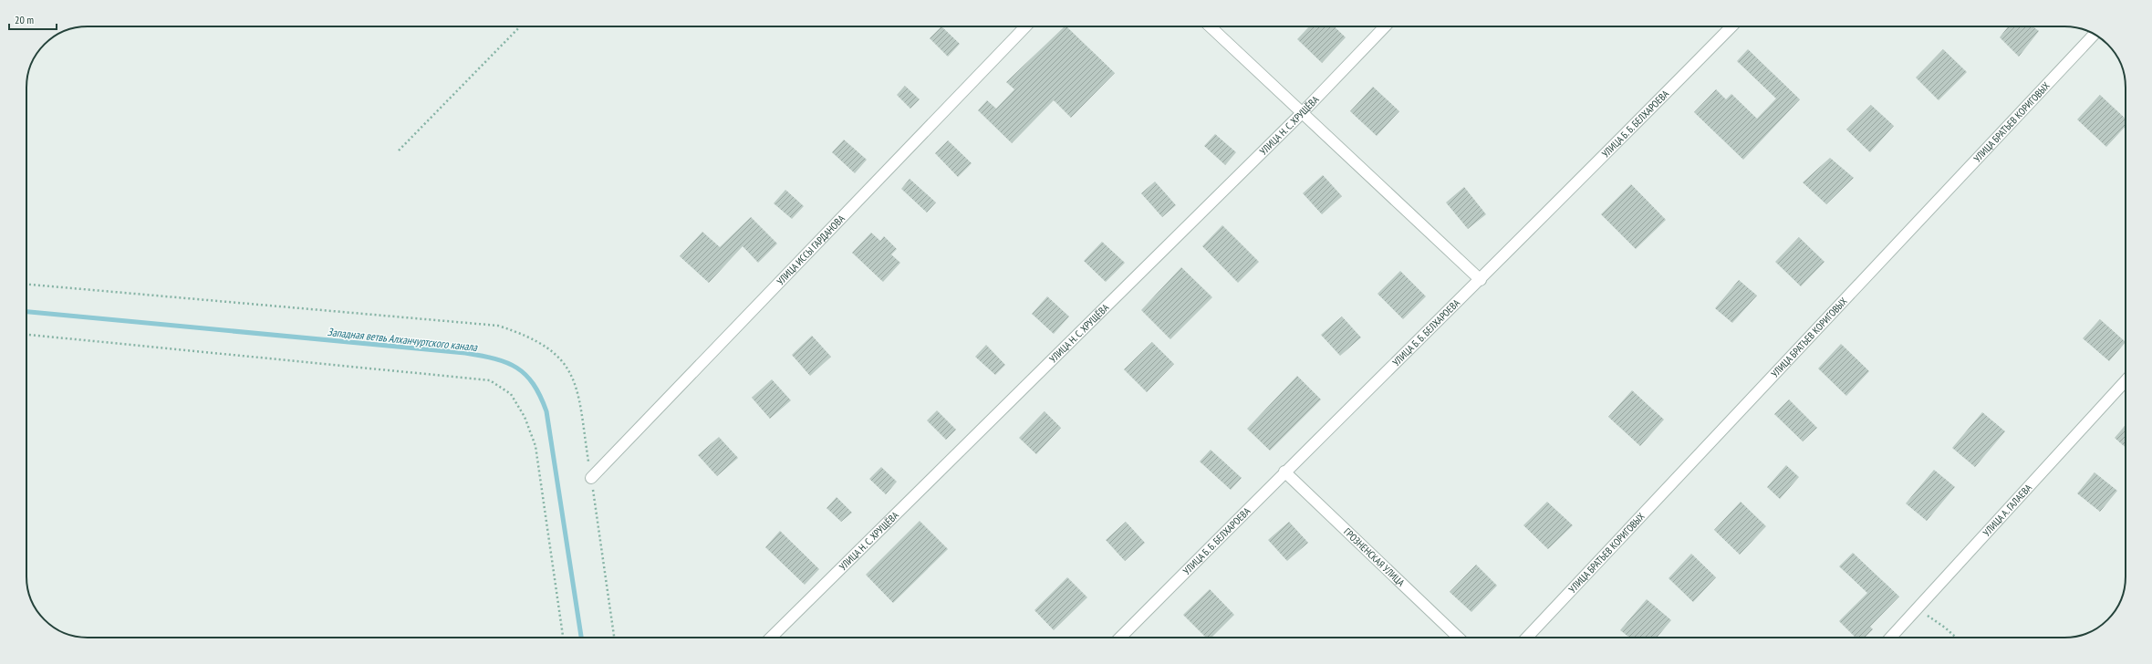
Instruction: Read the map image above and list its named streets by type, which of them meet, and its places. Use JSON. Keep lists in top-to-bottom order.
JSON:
{
  "streets": {
    "street": [
      "УЛИЦА БРАТЬЕВ КОРИГОВЫХ",
      "УЛИЦА Б. Б. БЕЛХАРОЕВА",
      "УЛИЦА Н. С. ХРУЩЁВА",
      "УЛИЦА ИССЫ ГАРДАНОВА",
      "УЛИЦА А. ГАЛАЕВА",
      "ГРОЗНЕНСКАЯ УЛИЦА"
    ]
  },
  "crossings": [
    ["УЛИЦА Б. Б. БЕЛХАРОЕВА", "ГРОЗНЕНСКАЯ УЛИЦА"]
  ],
  "water": ["Западная ветвь Алханчуртского канала"],
  "scale_bar": "20 m"
}
